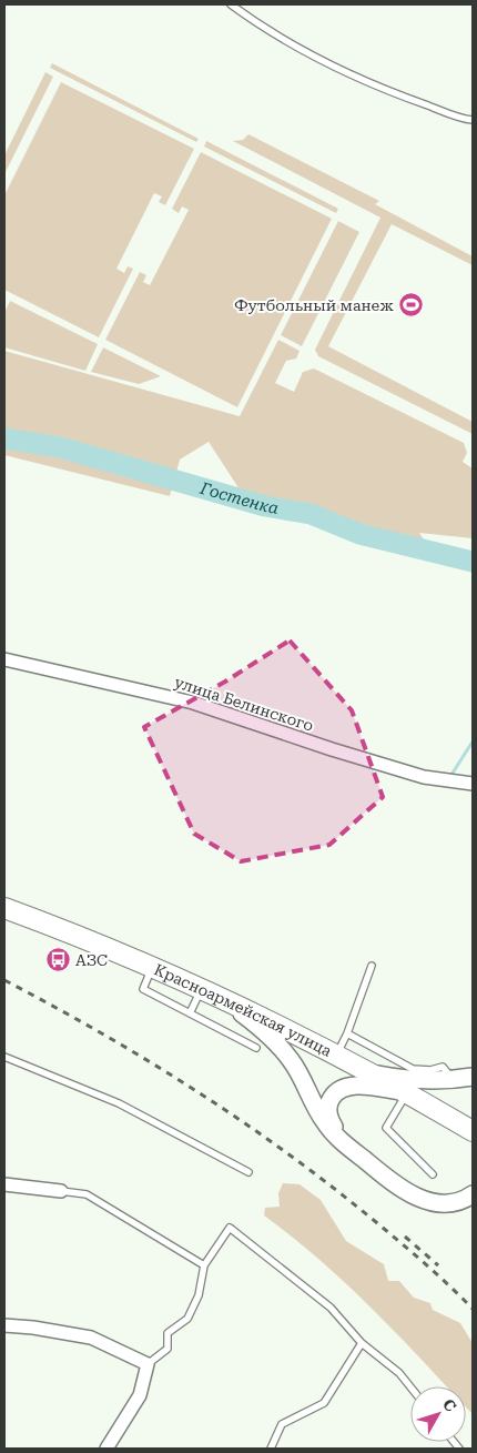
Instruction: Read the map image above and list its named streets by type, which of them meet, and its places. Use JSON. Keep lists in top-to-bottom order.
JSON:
{
  "streets": {
    "main road": ["Красноармейская улица"],
    "street": ["улица Белинского"]
  },
  "water": ["Гостенка"],
  "places": {
    "sports": ["Футбольный манеж"],
    "bus stop": ["АЗС"]
  },
  "north": "top right"
}
